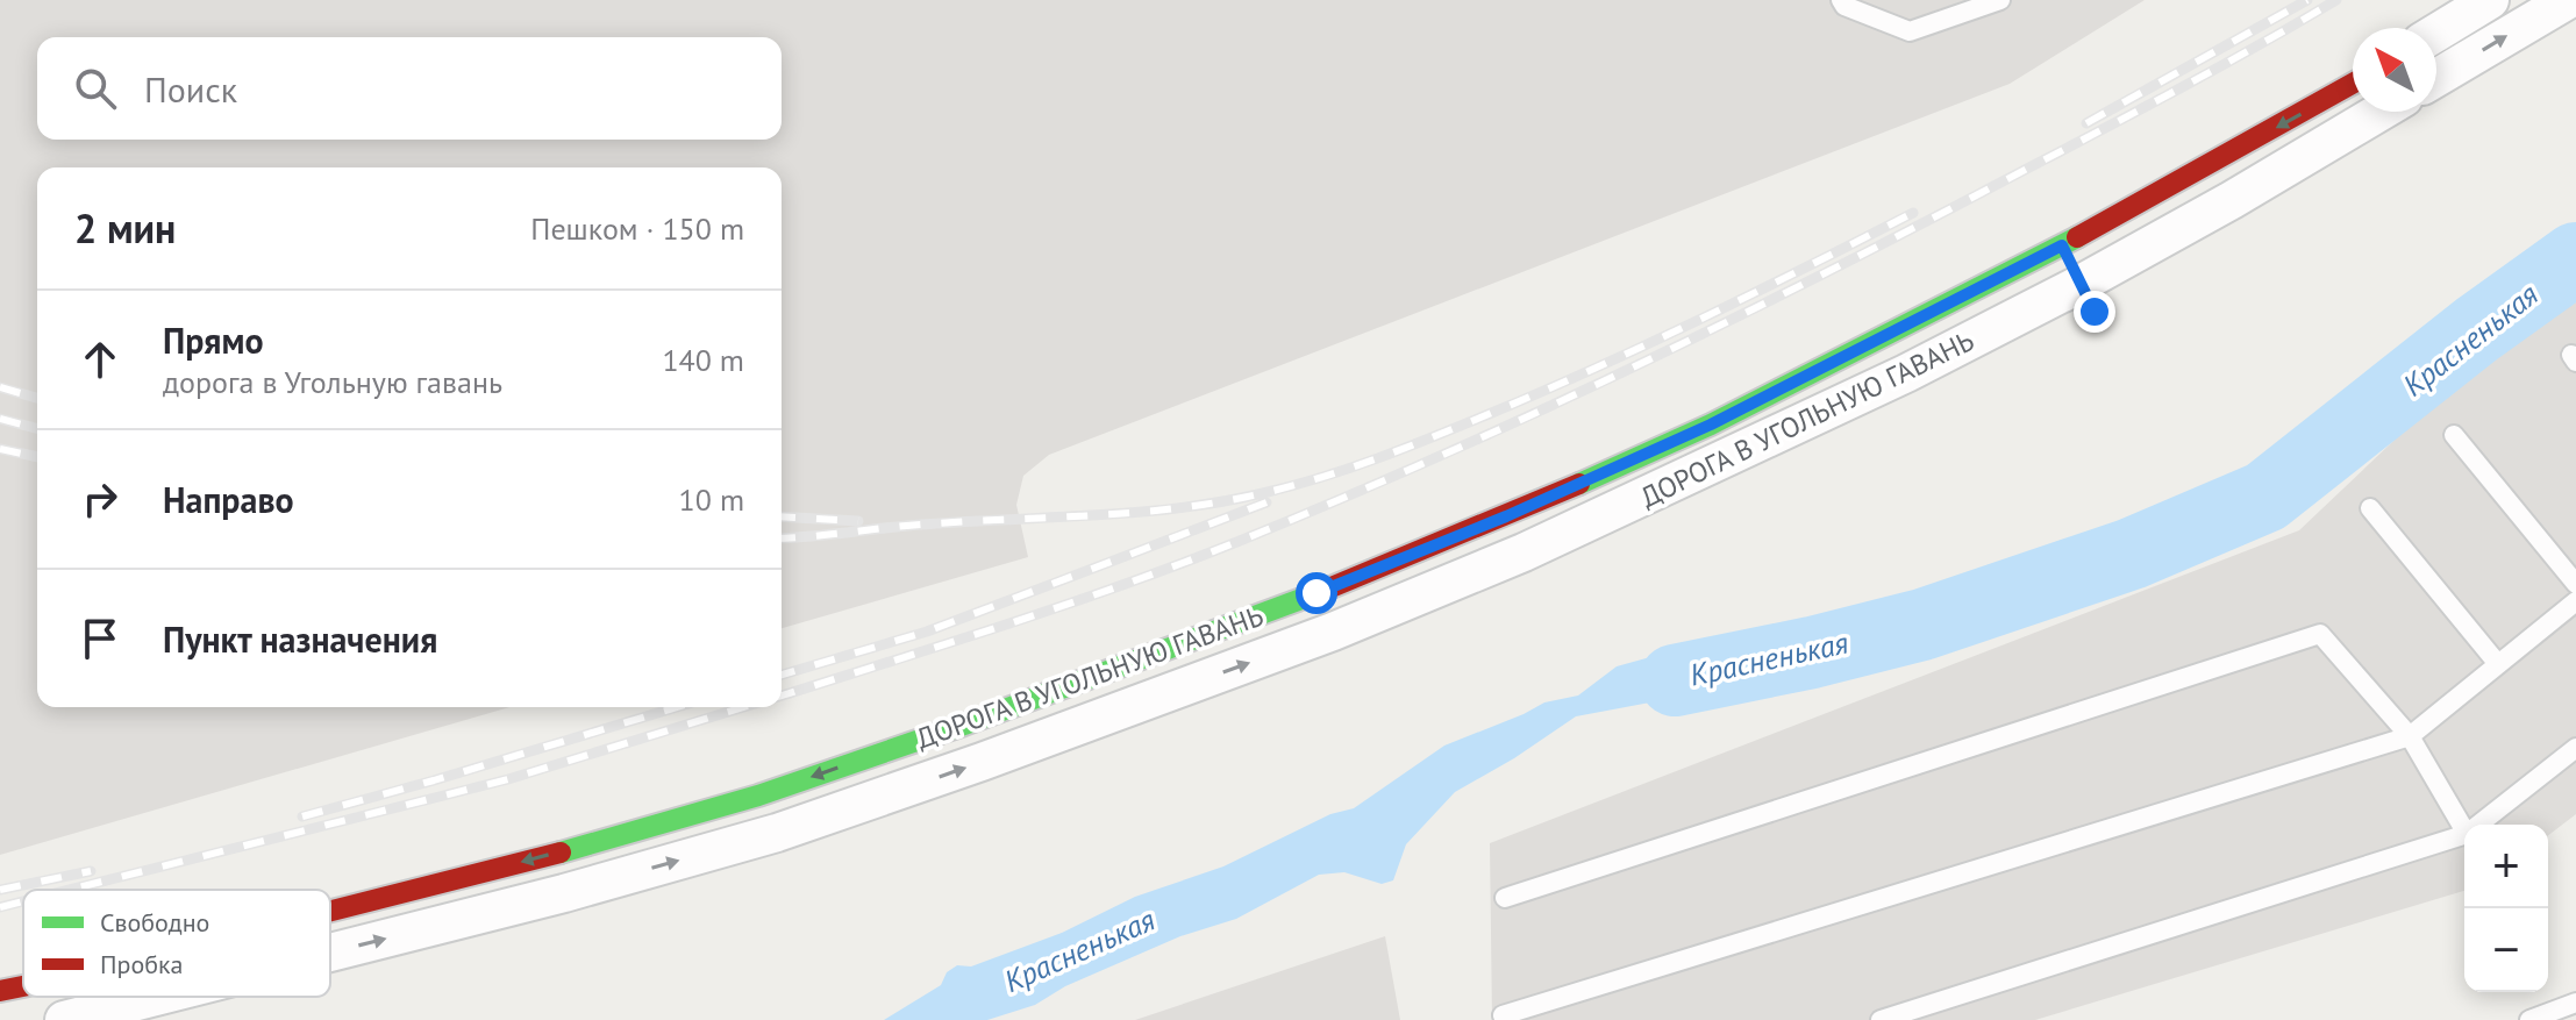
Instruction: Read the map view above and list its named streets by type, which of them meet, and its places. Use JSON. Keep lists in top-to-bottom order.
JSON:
{
  "streets": {
    "street": ["ДОРОГА В УГОЛЬНУЮ ГАВАНЬ"]
  },
  "water": ["Красненькая"],
  "legend": ["Свободно", "Пробка"],
  "north": "top left",
  "page": {
    "search": "Поиск",
    "heading": ["2 мин", "Пешком · 150 m"],
    "list": [
      ["Прямо", "дорога в Угольную гавань", "140 m"],
      ["Направо", "10 m"],
      "Пункт назначения"
    ],
    "map_buttons": ["+", "−"]
  }
}
